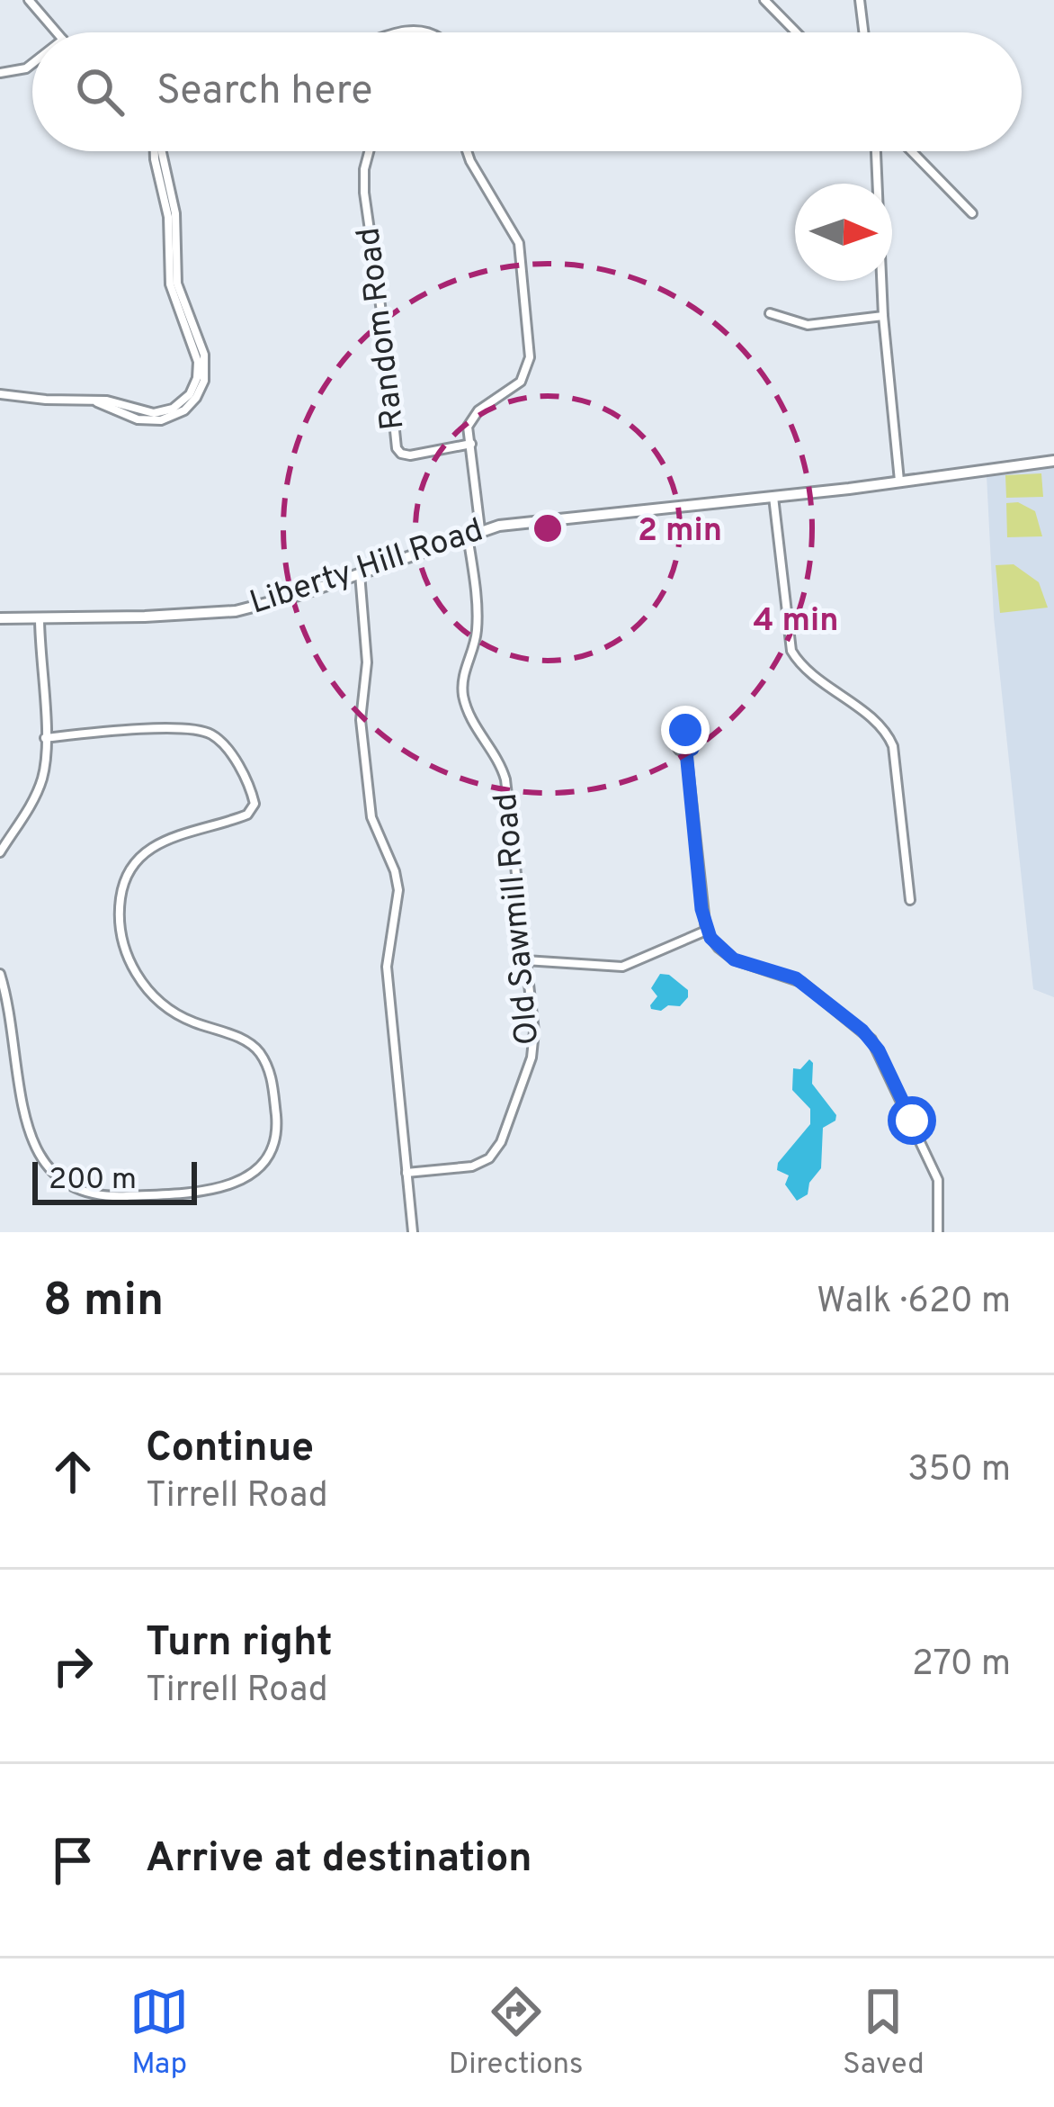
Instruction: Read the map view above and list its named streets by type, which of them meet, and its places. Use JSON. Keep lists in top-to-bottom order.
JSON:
{
  "streets": {
    "street": ["Random Road", "Liberty Hill Road", "Old Sawmill Road"]
  },
  "crossings": [
    ["Liberty Hill Road", "Old Sawmill Road"]
  ],
  "scale_bar": "200 m",
  "north": "right",
  "page": {
    "search": "Search here",
    "scale": "200 m",
    "heading": ["8 min", "Walk · 620 m"],
    "list": [
      ["Continue", "Tirrell Road", "350 m"],
      ["Turn right", "Tirrell Road", "270 m"],
      "Arrive at destination"
    ],
    "nav": ["Map", "Directions", "Saved"]
  },
  "rings": ["2 min", "4 min"]
}
